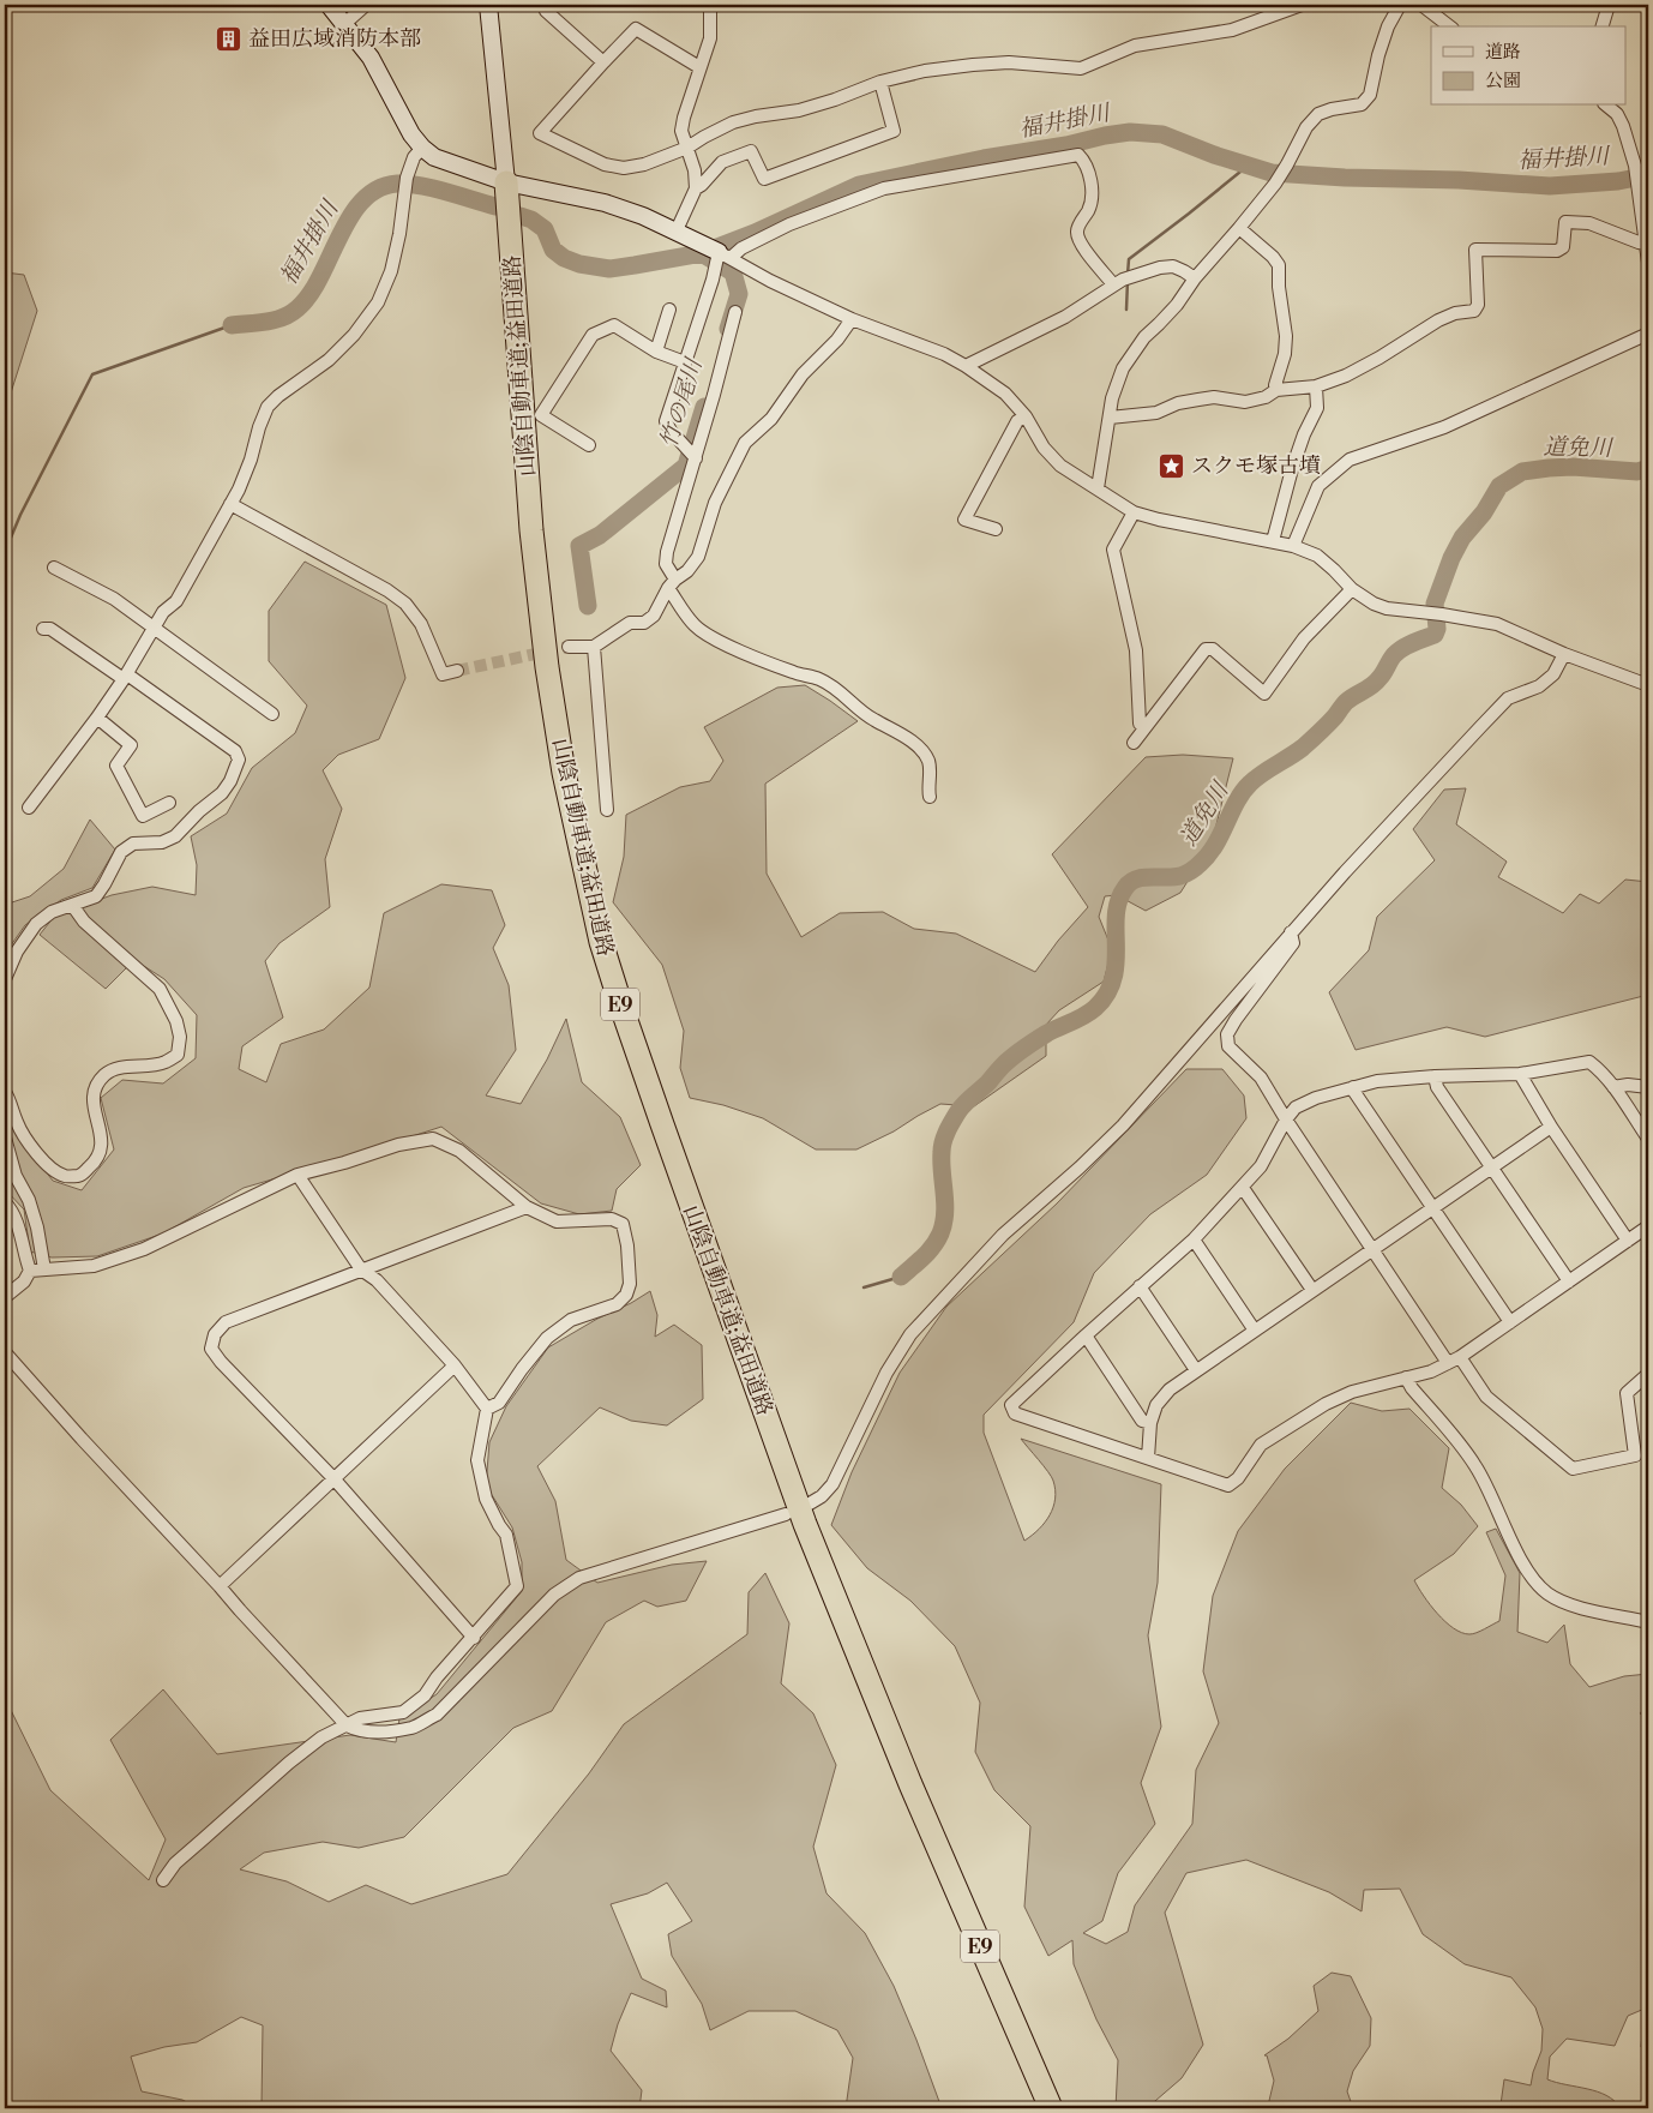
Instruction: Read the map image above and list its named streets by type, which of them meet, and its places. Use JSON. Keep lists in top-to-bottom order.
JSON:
{
  "streets": {
    "highway": ["山陰自動車道;益田道路", "E9"]
  },
  "water": ["福井掛川", "竹の尾川", "道免川"],
  "places": {
    "building": ["益田広域消防本部"],
    "place": ["スクモ塚古墳"]
  },
  "legend": ["道路", "公園"]
}
